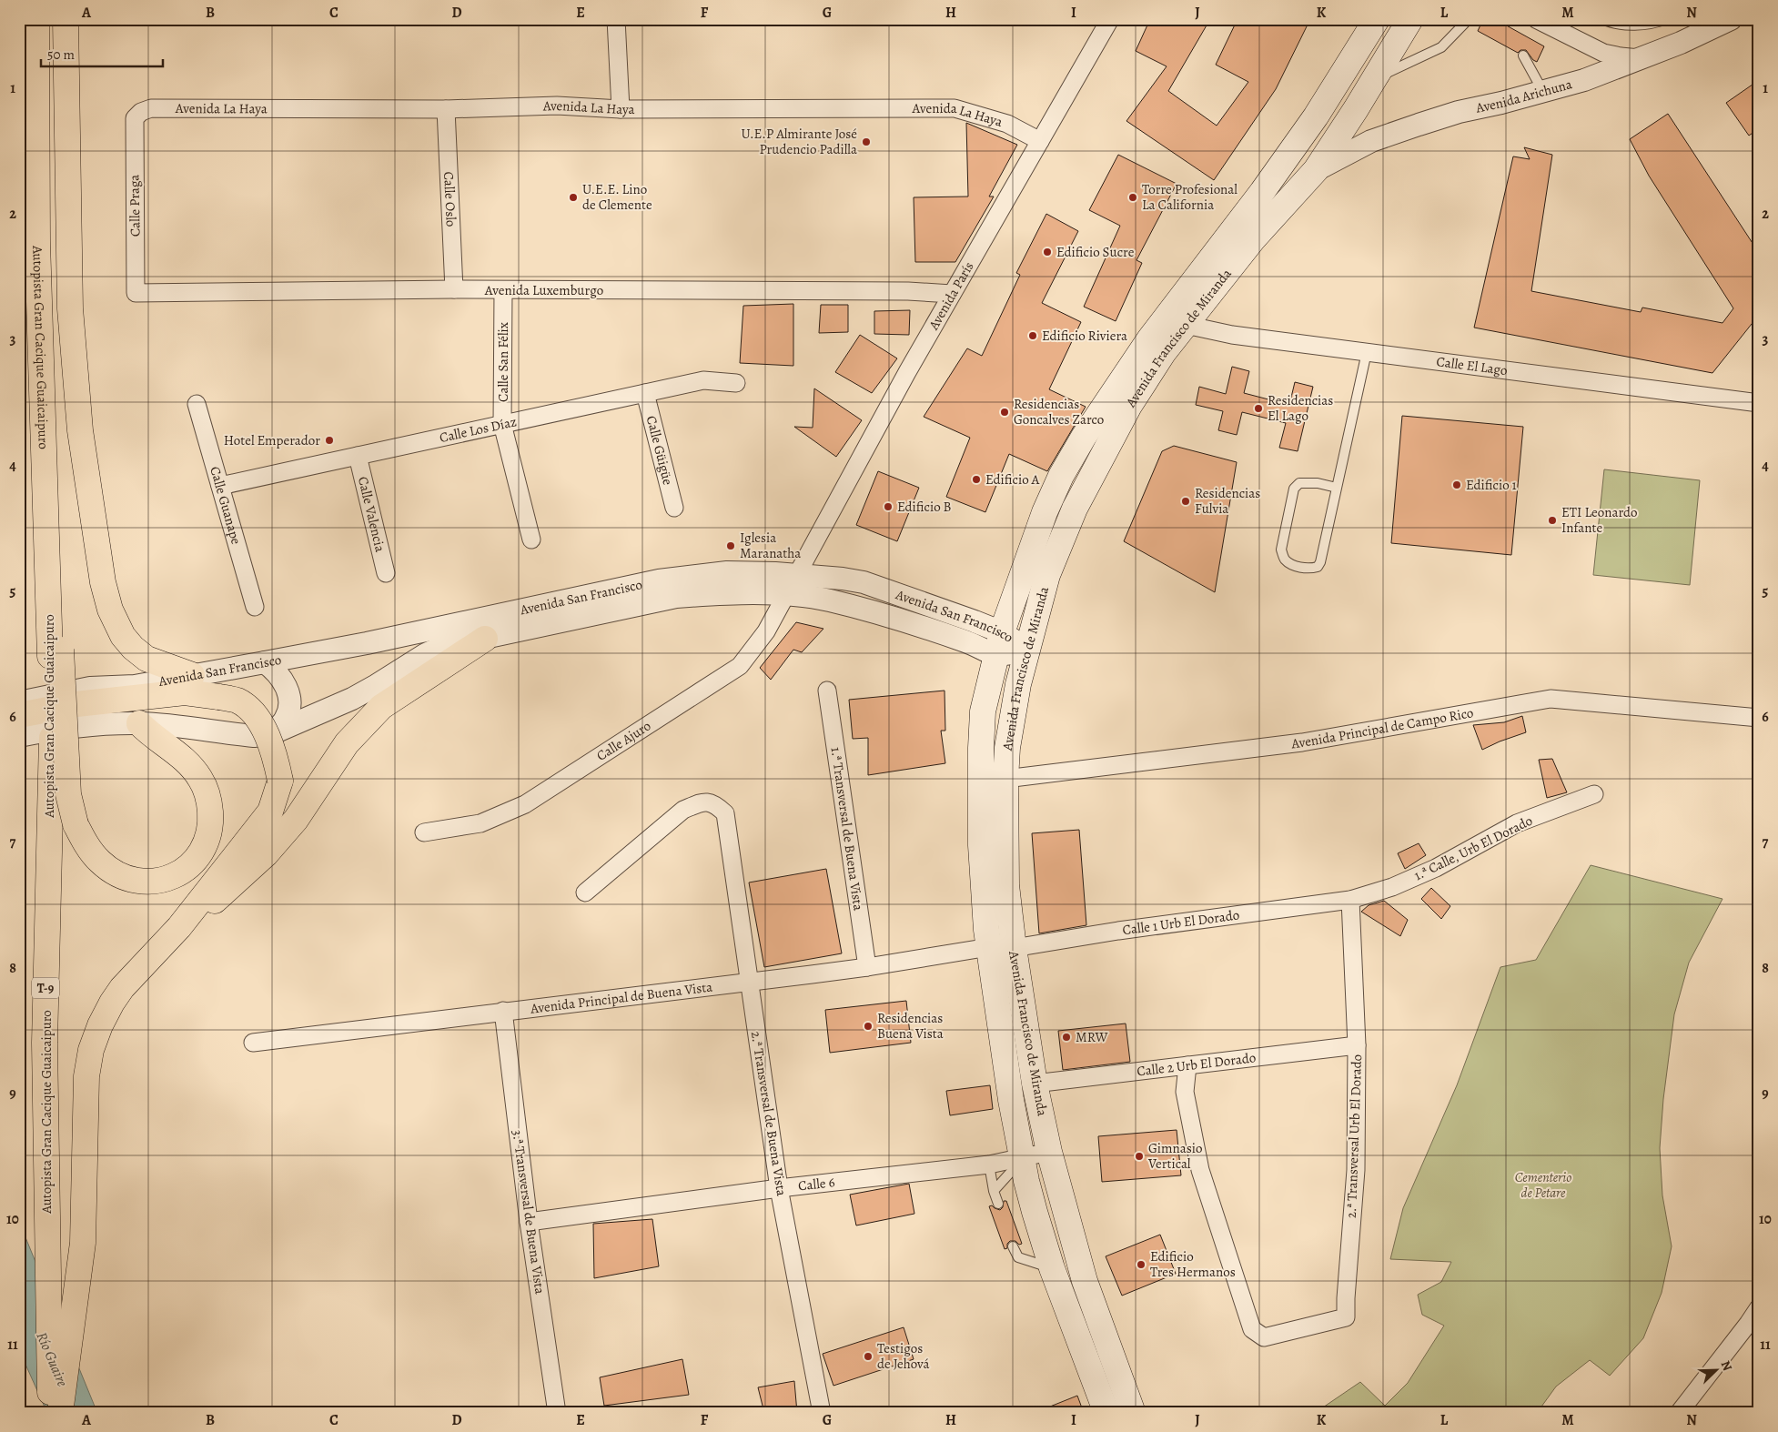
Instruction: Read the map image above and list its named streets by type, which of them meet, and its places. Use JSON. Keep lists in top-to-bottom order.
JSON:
{
  "streets": {
    "highway": ["Autopista Gran Cacique Guaicaipuro", "T-9"],
    "main road": ["Avenida Francisco de Miranda"],
    "street": [
      "Avenida Arichuna",
      "Avenida La Haya",
      "Calle Oslo",
      "Calle Praga",
      "Avenida Luxemburgo",
      "Avenida París",
      "Calle San Félix",
      "Calle El Lago",
      "Calle Los Díaz",
      "Calle Güigüe",
      "Calle Guanape",
      "Calle Valencia",
      "Avenida San Francisco",
      "Avenida Principal de Campo Rico",
      "Calle Ajuro",
      "1.ª Transversal de Buena Vista",
      "1.ª Calle, Urb El Dorado",
      "Calle 1 Urb El Dorado",
      "Avenida Principal de Buena Vista",
      "Calle 2 Urb El Dorado",
      "2.ª Transversal de Buena Vista",
      "2.ª Transversal Urb El Dorado",
      "Calle 6",
      "3.ª Transversal de Buena Vista"
    ]
  },
  "crossings": [
    ["Avenida Arichuna", "Avenida Francisco de Miranda"],
    ["Avenida La Haya", "Calle Oslo"],
    ["Avenida La Haya", "Calle Praga"],
    ["Avenida La Haya", "Avenida París"],
    ["Calle Oslo", "Avenida Luxemburgo"],
    ["Calle Praga", "Avenida Luxemburgo"],
    ["Avenida Luxemburgo", "Avenida París"],
    ["Avenida Luxemburgo", "Calle San Félix"],
    ["Avenida París", "Avenida San Francisco"],
    ["Avenida París", "Calle Ajuro"],
    ["Avenida Francisco de Miranda", "Calle El Lago"],
    ["Avenida Francisco de Miranda", "Avenida San Francisco"],
    ["Avenida Francisco de Miranda", "Avenida Principal de Campo Rico"],
    ["Avenida Francisco de Miranda", "Calle 1 Urb El Dorado"],
    ["Avenida Francisco de Miranda", "Avenida Principal de Buena Vista"],
    ["Avenida Francisco de Miranda", "Calle 2 Urb El Dorado"],
    ["Avenida Francisco de Miranda", "Calle 6"],
    ["Calle San Félix", "Calle Los Díaz"],
    ["Calle Los Díaz", "Calle Güigüe"],
    ["Calle Los Díaz", "Calle Guanape"],
    ["Calle Los Díaz", "Calle Valencia"],
    ["Avenida San Francisco", "Calle Ajuro"],
    ["1.ª Transversal de Buena Vista", "Avenida Principal de Buena Vista"],
    ["1.ª Calle, Urb El Dorado", "Calle 1 Urb El Dorado"],
    ["1.ª Calle, Urb El Dorado", "2.ª Transversal Urb El Dorado"],
    ["Calle 1 Urb El Dorado", "2.ª Transversal Urb El Dorado"],
    ["Avenida Principal de Buena Vista", "2.ª Transversal de Buena Vista"],
    ["Avenida Principal de Buena Vista", "3.ª Transversal de Buena Vista"],
    ["Calle 2 Urb El Dorado", "2.ª Transversal Urb El Dorado"],
    ["2.ª Transversal de Buena Vista", "Calle 6"],
    ["Calle 6", "3.ª Transversal de Buena Vista"]
  ],
  "water": ["Río Guaire"],
  "parks": ["Cementerio de Petare"],
  "places": [
    "U.E.P Almirante José Prudencio Padilla",
    "U.E.E. Lino de Clemente",
    "Torre Profesional La California",
    "Edificio Sucre",
    "Edificio Riviera",
    "Residencias El Lago",
    "Residencias Goncalves Zarco",
    "Hotel Emperador",
    "Edificio A",
    "Edificio 1",
    "Residencias Fulvia",
    "Edificio B",
    "ETI Leonardo Infante",
    "Iglesia Maranatha",
    "Residencias Buena Vista",
    "MRW",
    "Gimnasio Vertical",
    "Edificio Tres Hermanos",
    "Testigos de Jehová"
  ],
  "scale_bar": "50 m",
  "north": "top right",
  "grid": {
    "columns": [
      "A",
      "B",
      "C",
      "D",
      "E",
      "F",
      "G",
      "H",
      "I",
      "J",
      "K",
      "L",
      "M",
      "N"
    ],
    "rows": [
      "1",
      "2",
      "3",
      "4",
      "5",
      "6",
      "7",
      "8",
      "9",
      "10",
      "11"
    ]
  }
}
